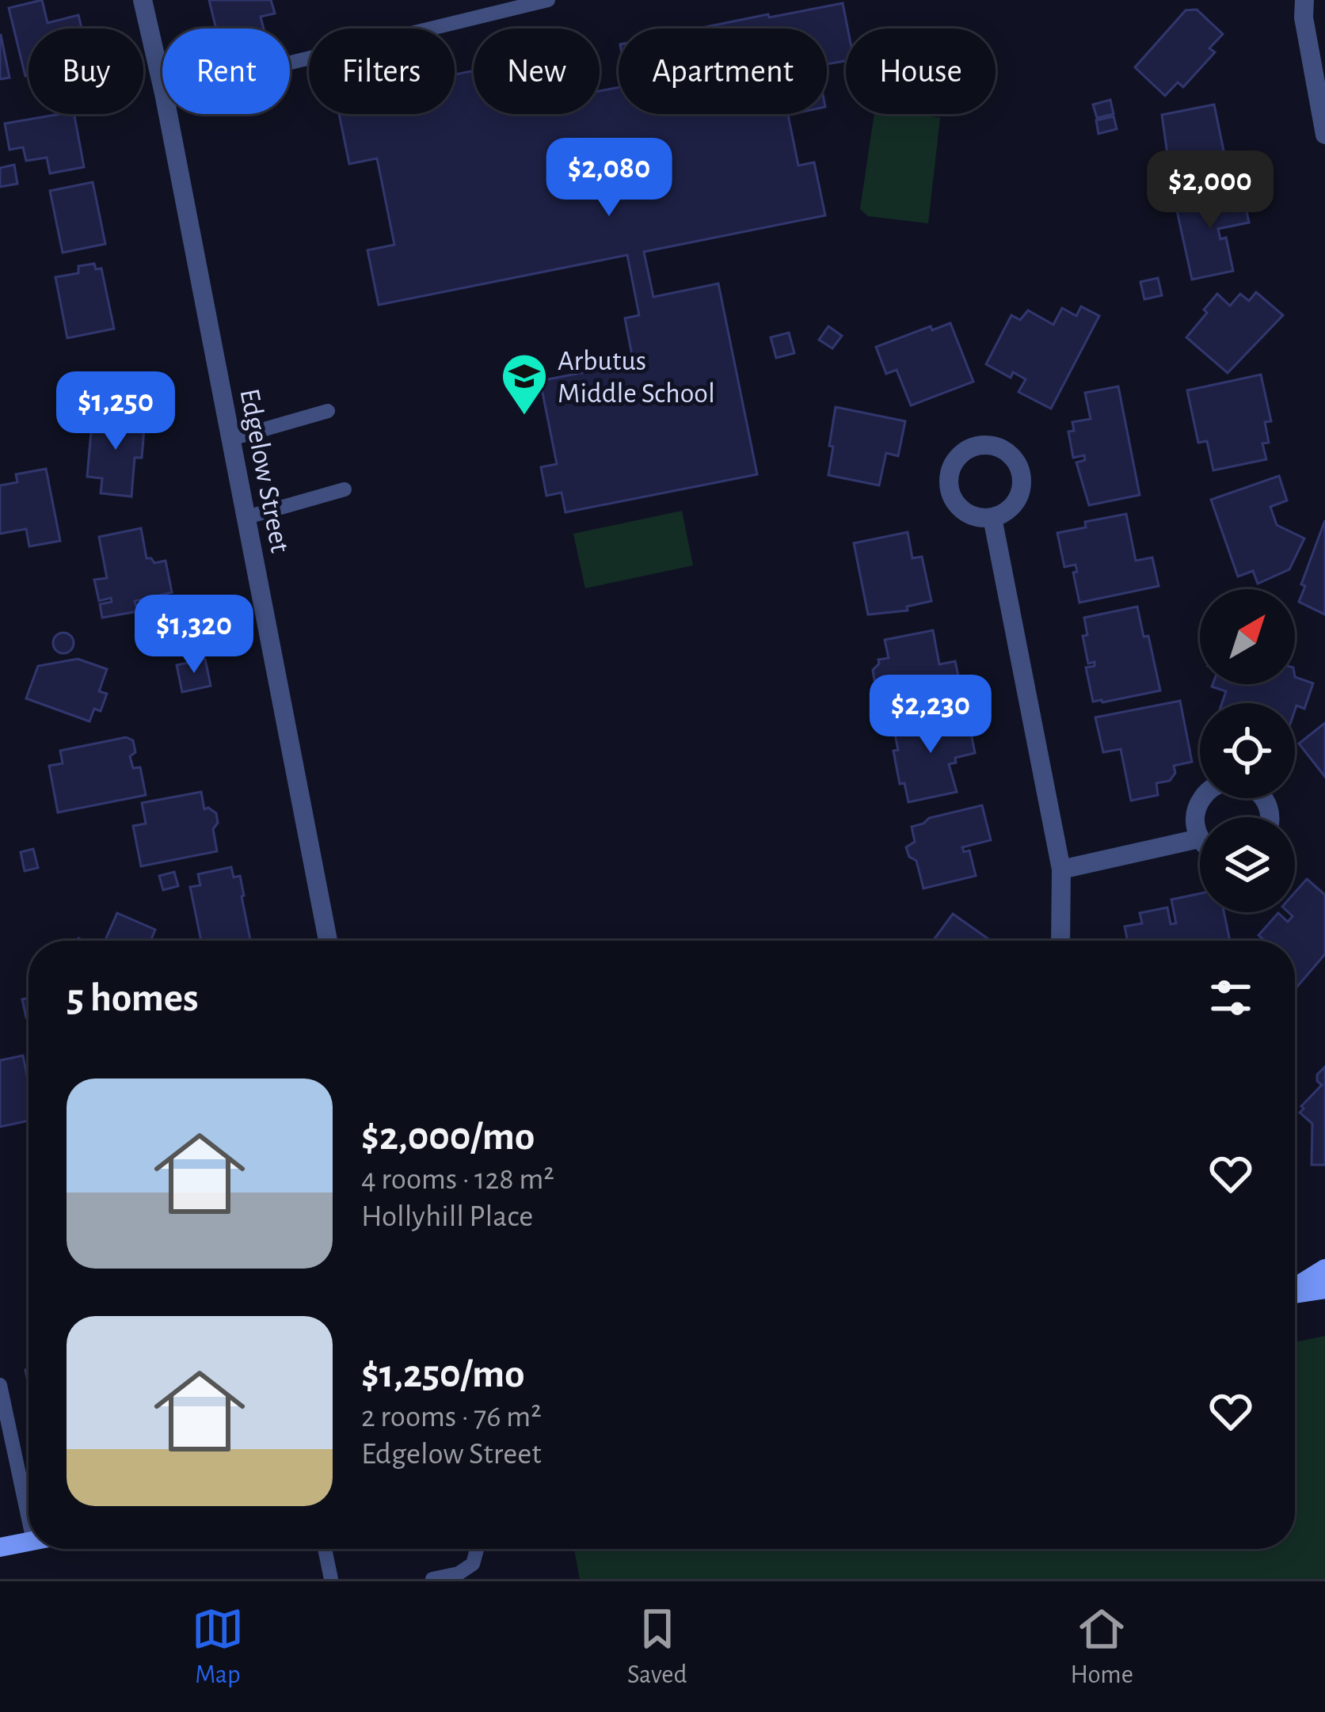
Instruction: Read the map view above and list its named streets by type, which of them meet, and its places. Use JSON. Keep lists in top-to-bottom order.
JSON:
{
  "streets": {
    "street": ["Edgelow Street"]
  },
  "places": {
    "school or university": ["Arbutus Middle School"]
  },
  "north": "top right",
  "page": {
    "chip": [
      "Buy",
      "Rent",
      "Filters",
      "New",
      "Apartment",
      "House"
    ],
    "price": [
      "$2,080",
      "$2,000",
      "$1,250",
      "$1,320",
      "$2,230"
    ],
    "heading": "5 homes",
    "list": [
      {
        "name": "$2,000/mo",
        "note": "4 rooms · 128 m² · Hollyhill Place"
      },
      {
        "name": "$1,250/mo",
        "note": "2 rooms · 76 m² · Edgelow Street"
      }
    ],
    "tabs": ["Map", "Saved", "Home"]
  }
}
